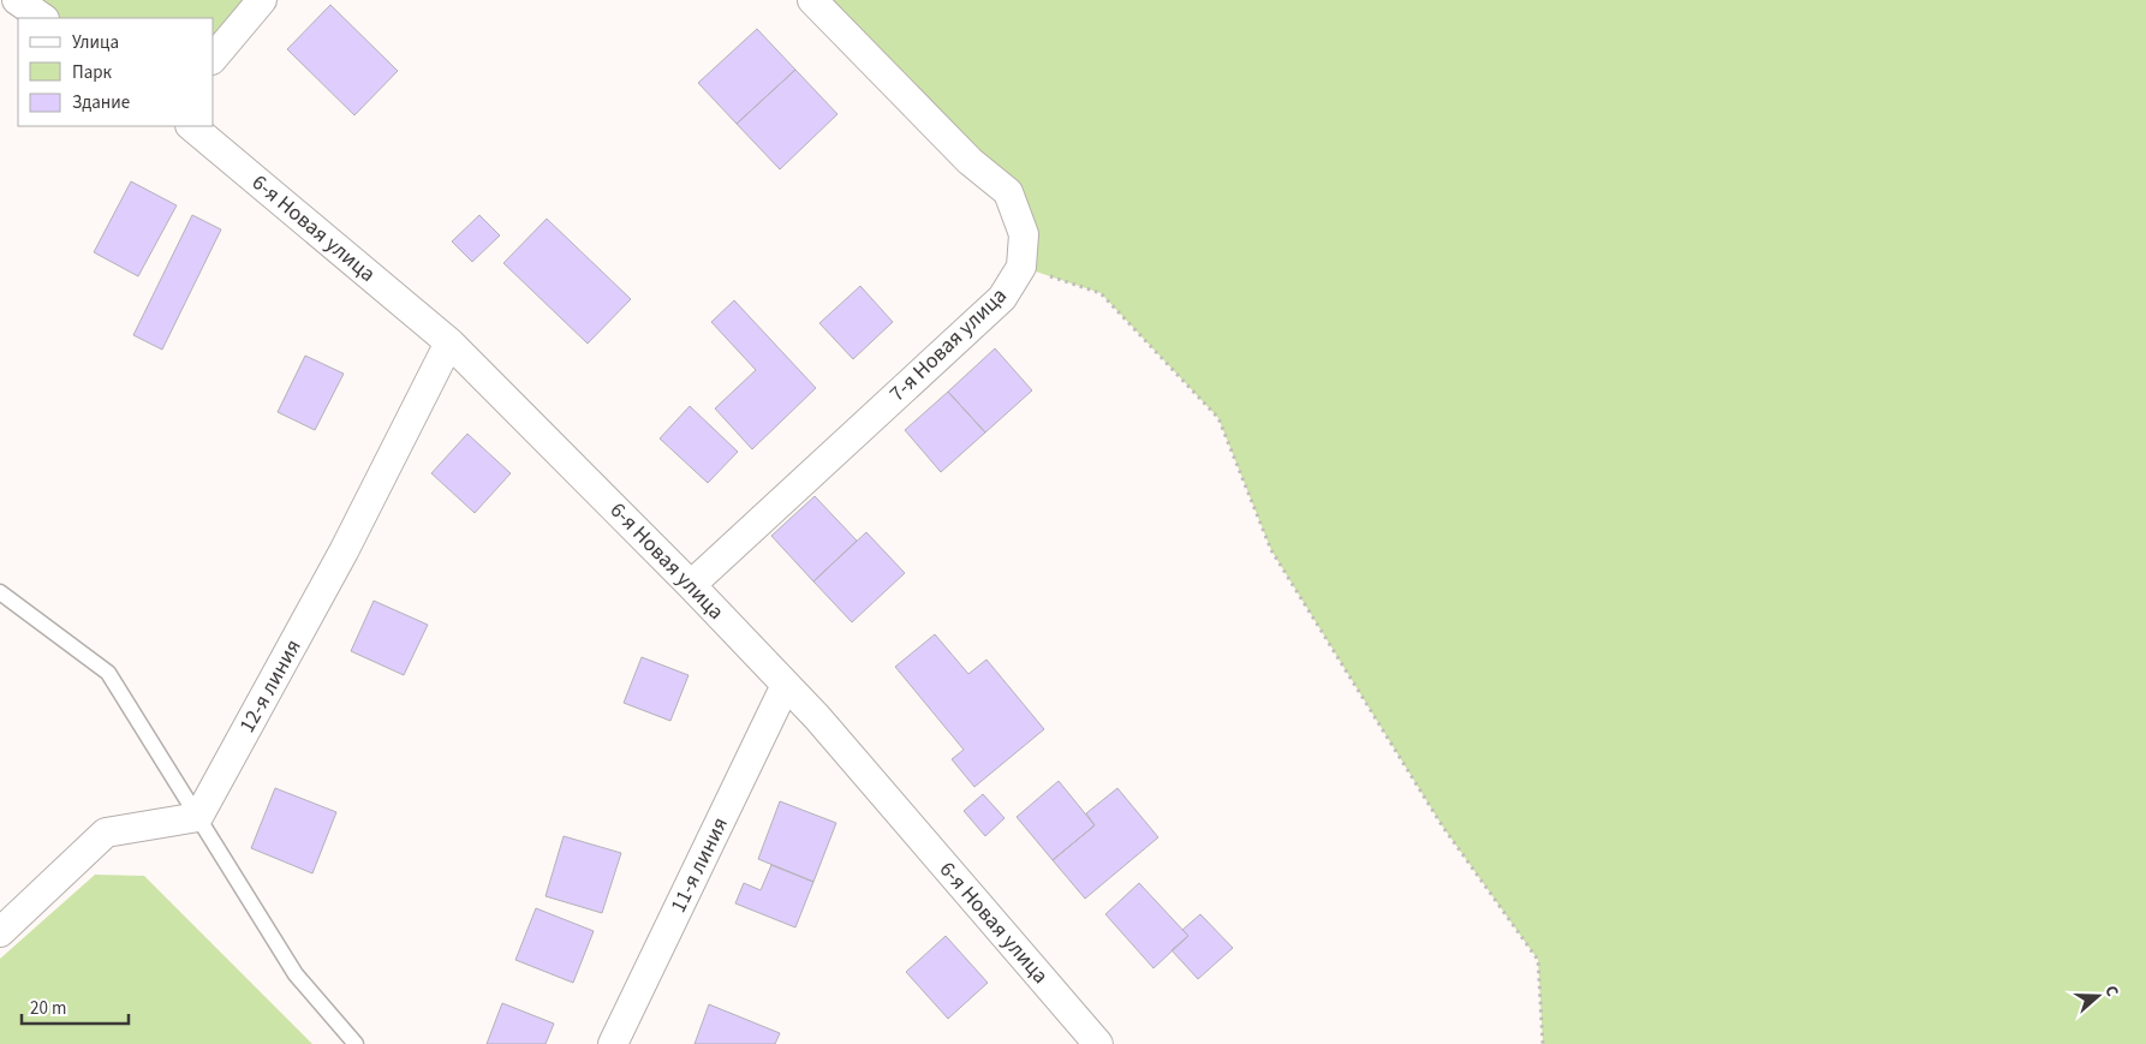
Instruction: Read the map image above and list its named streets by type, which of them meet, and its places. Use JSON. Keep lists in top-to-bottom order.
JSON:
{
  "streets": {
    "street": [
      "6-я Новая улица",
      "7-я Новая улица",
      "12-я линия",
      "11-я линия"
    ]
  },
  "crossings": [
    ["6-я Новая улица", "7-я Новая улица"],
    ["6-я Новая улица", "12-я линия"],
    ["6-я Новая улица", "11-я линия"]
  ],
  "legend": ["Улица", "Парк", "Здание"],
  "scale_bar": "20 m",
  "north": "right"
}
